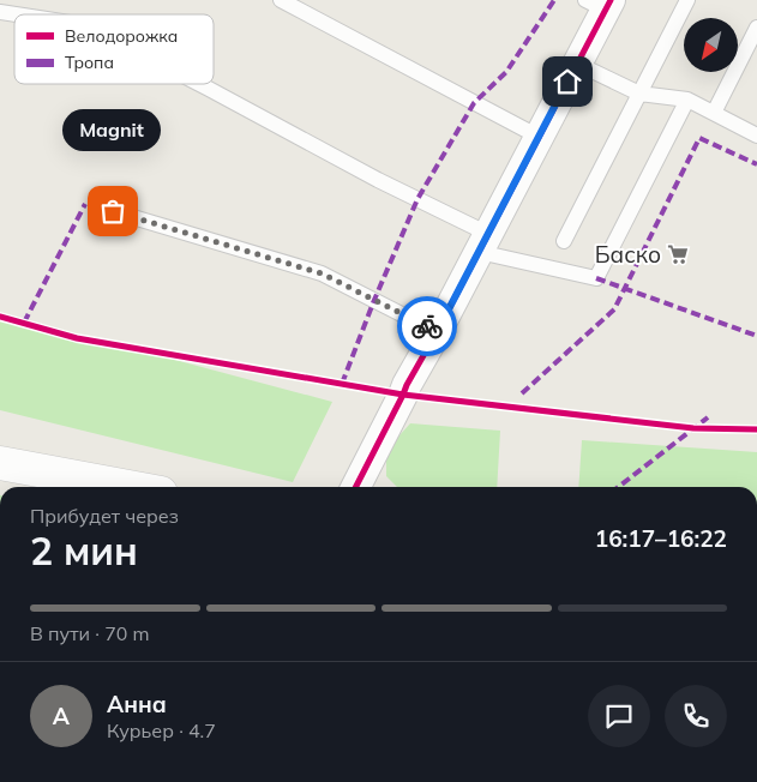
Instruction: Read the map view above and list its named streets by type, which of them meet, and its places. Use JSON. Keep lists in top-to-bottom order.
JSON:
{
  "places": {
    "other": ["Magnit"],
    "supermarket": ["Баско"]
  },
  "legend": ["Велодорожка", "Тропа"],
  "north": "bottom left",
  "page": {
    "bubble": "Magnit",
    "heading": ["2 мин", "Прибудет через", "16:17–16:22"],
    "panel": ["Анна", "Курьер · 4.7"],
    "bar": "В пути · 70 m",
    "round": "А"
  }
}
